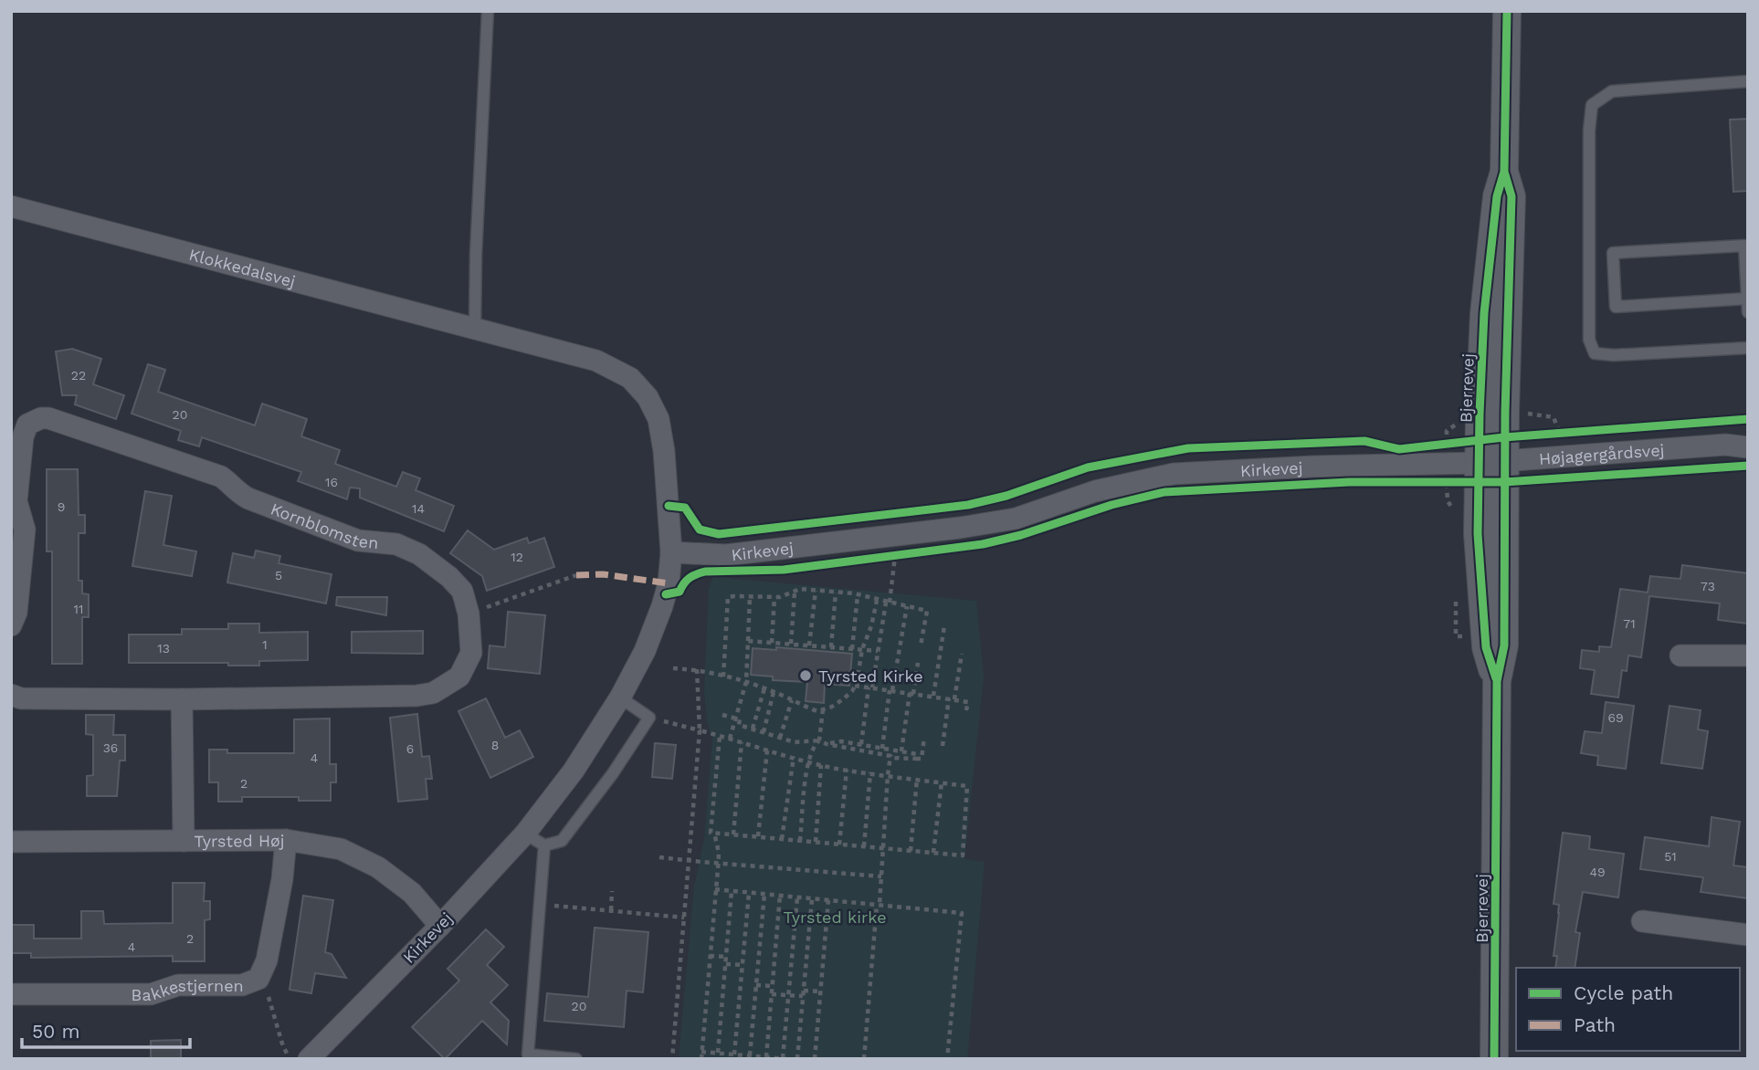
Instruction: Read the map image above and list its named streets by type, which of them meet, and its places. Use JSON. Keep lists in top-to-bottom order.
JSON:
{
  "streets": {
    "street": [
      "Klokkedalsvej",
      "Bjerrevej",
      "Højagergårdsvej",
      "Kirkevej",
      "Kornblomsten",
      "Tyrsted Høj",
      "Bakkestjernen"
    ]
  },
  "crossings": [
    ["Klokkedalsvej", "Kirkevej"],
    ["Bjerrevej", "Højagergårdsvej"],
    ["Bjerrevej", "Kirkevej"],
    ["Højagergårdsvej", "Kirkevej"],
    ["Kirkevej", "Tyrsted Høj"],
    ["Tyrsted Høj", "Bakkestjernen"]
  ],
  "parks": ["Tyrsted kirke"],
  "places": ["Tyrsted Kirke"],
  "house_numbers": [
    "22",
    "20",
    "16",
    "9",
    "14",
    "12",
    "5",
    "73",
    "11",
    "71",
    "1",
    "13",
    "69",
    "8",
    "36",
    "6",
    "4",
    "2",
    "51",
    "49",
    "2",
    "4",
    "20"
  ],
  "legend": ["Cycle path", "Path"],
  "scale_bar": "50 m"
}
